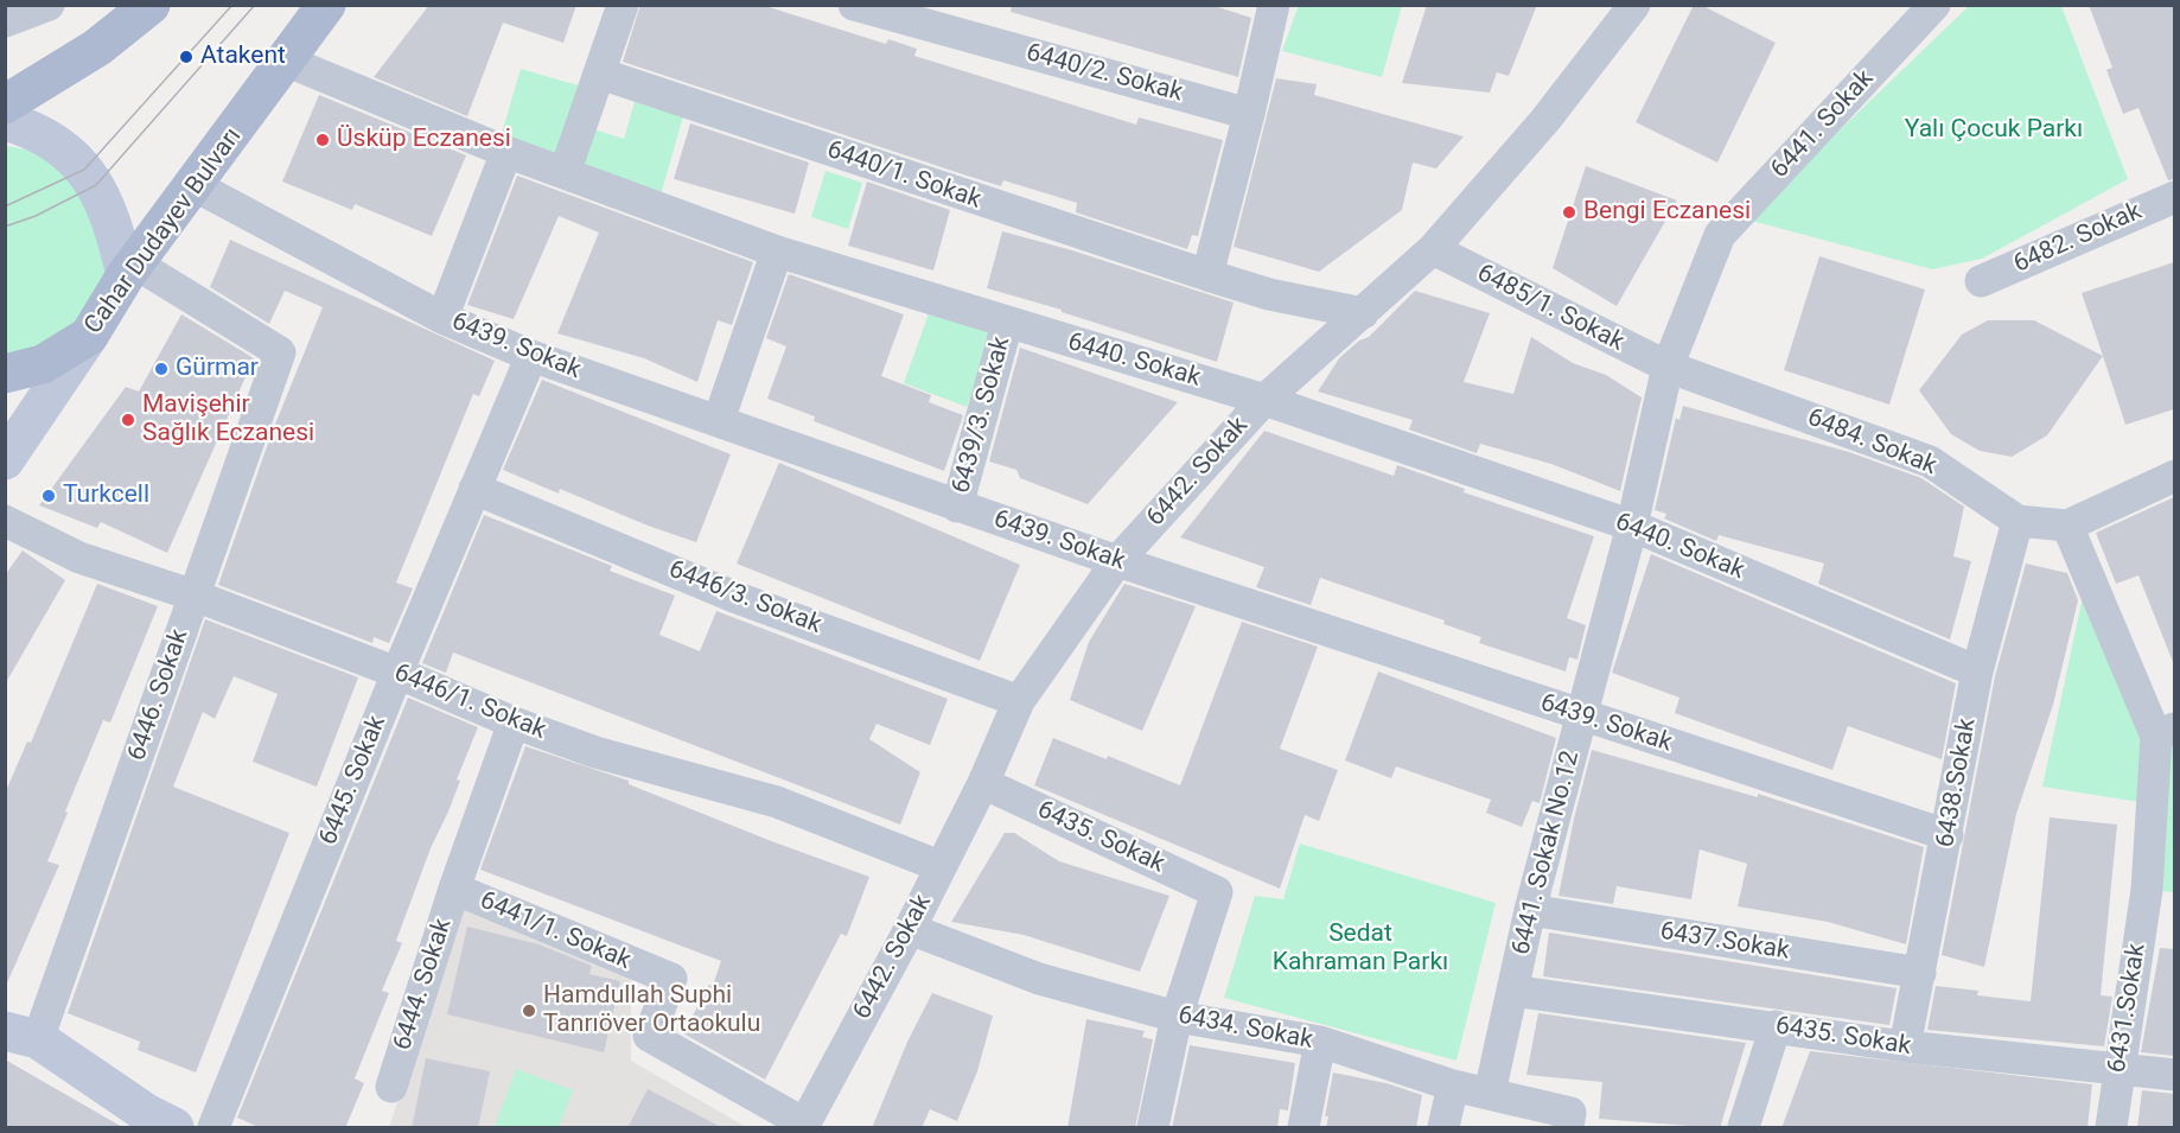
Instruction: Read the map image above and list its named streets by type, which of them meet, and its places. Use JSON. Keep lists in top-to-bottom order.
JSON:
{
  "streets": {
    "main road": ["Cahar Dudayev Bulvarı"],
    "street": [
      "6440/2. Sokak",
      "6441. Sokak",
      "6440/1. Sokak",
      "6482. Sokak",
      "6485/1. Sokak",
      "6439. Sokak",
      "6440. Sokak",
      "6439/3. Sokak",
      "6484. Sokak",
      "6442. Sokak",
      "6446/3. Sokak",
      "6446. Sokak",
      "6446/1. Sokak",
      "6445. Sokak",
      "6438.Sokak",
      "6435. Sokak",
      "6441. Sokak No.12",
      "6441/1. Sokak",
      "6437.Sokak",
      "6444. Sokak",
      "6431.Sokak",
      "6434. Sokak"
    ]
  },
  "crossings": [
    ["6441. Sokak", "6485/1. Sokak"],
    ["6441. Sokak", "6484. Sokak"],
    ["6441. Sokak", "6441. Sokak No.12"],
    ["6440/1. Sokak", "6442. Sokak"],
    ["Cahar Dudayev Bulvarı", "6439. Sokak"],
    ["Cahar Dudayev Bulvarı", "6440. Sokak"],
    ["Cahar Dudayev Bulvarı", "6446. Sokak"],
    ["6485/1. Sokak", "6484. Sokak"],
    ["6485/1. Sokak", "6442. Sokak"],
    ["6485/1. Sokak", "6441. Sokak No.12"],
    ["6439. Sokak", "6439/3. Sokak"],
    ["6439. Sokak", "6442. Sokak"],
    ["6439. Sokak", "6445. Sokak"],
    ["6439. Sokak", "6438.Sokak"],
    ["6439. Sokak", "6441. Sokak No.12"],
    ["6440. Sokak", "6439/3. Sokak"],
    ["6440. Sokak", "6442. Sokak"],
    ["6440. Sokak", "6438.Sokak"],
    ["6440. Sokak", "6441. Sokak No.12"],
    ["6484. Sokak", "6438.Sokak"],
    ["6484. Sokak", "6441. Sokak No.12"],
    ["6442. Sokak", "6446/3. Sokak"],
    ["6442. Sokak", "6446/1. Sokak"],
    ["6442. Sokak", "6435. Sokak"],
    ["6442. Sokak", "6441/1. Sokak"],
    ["6442. Sokak", "6434. Sokak"],
    ["6446/3. Sokak", "6445. Sokak"],
    ["6446. Sokak", "6446/1. Sokak"],
    ["6446/1. Sokak", "6445. Sokak"],
    ["6446/1. Sokak", "6444. Sokak"],
    ["6438.Sokak", "6435. Sokak"],
    ["6438.Sokak", "6437.Sokak"],
    ["6435. Sokak", "6441. Sokak No.12"],
    ["6435. Sokak", "6431.Sokak"],
    ["6435. Sokak", "6434. Sokak"],
    ["6441. Sokak No.12", "6437.Sokak"],
    ["6441. Sokak No.12", "6434. Sokak"],
    ["6441/1. Sokak", "6444. Sokak"]
  ],
  "parks": ["Yalı Çocuk Parkı", "Sedat Kahraman Parkı"],
  "places": [
    "Atakent",
    "Üsküp Eczanesi",
    "Bengi Eczanesi",
    "Gürmar",
    "Mavişehir Sağlık Eczanesi",
    "Turkcell",
    "Hamdullah Suphi Tanrıöver Ortaokulu"
  ]
}
